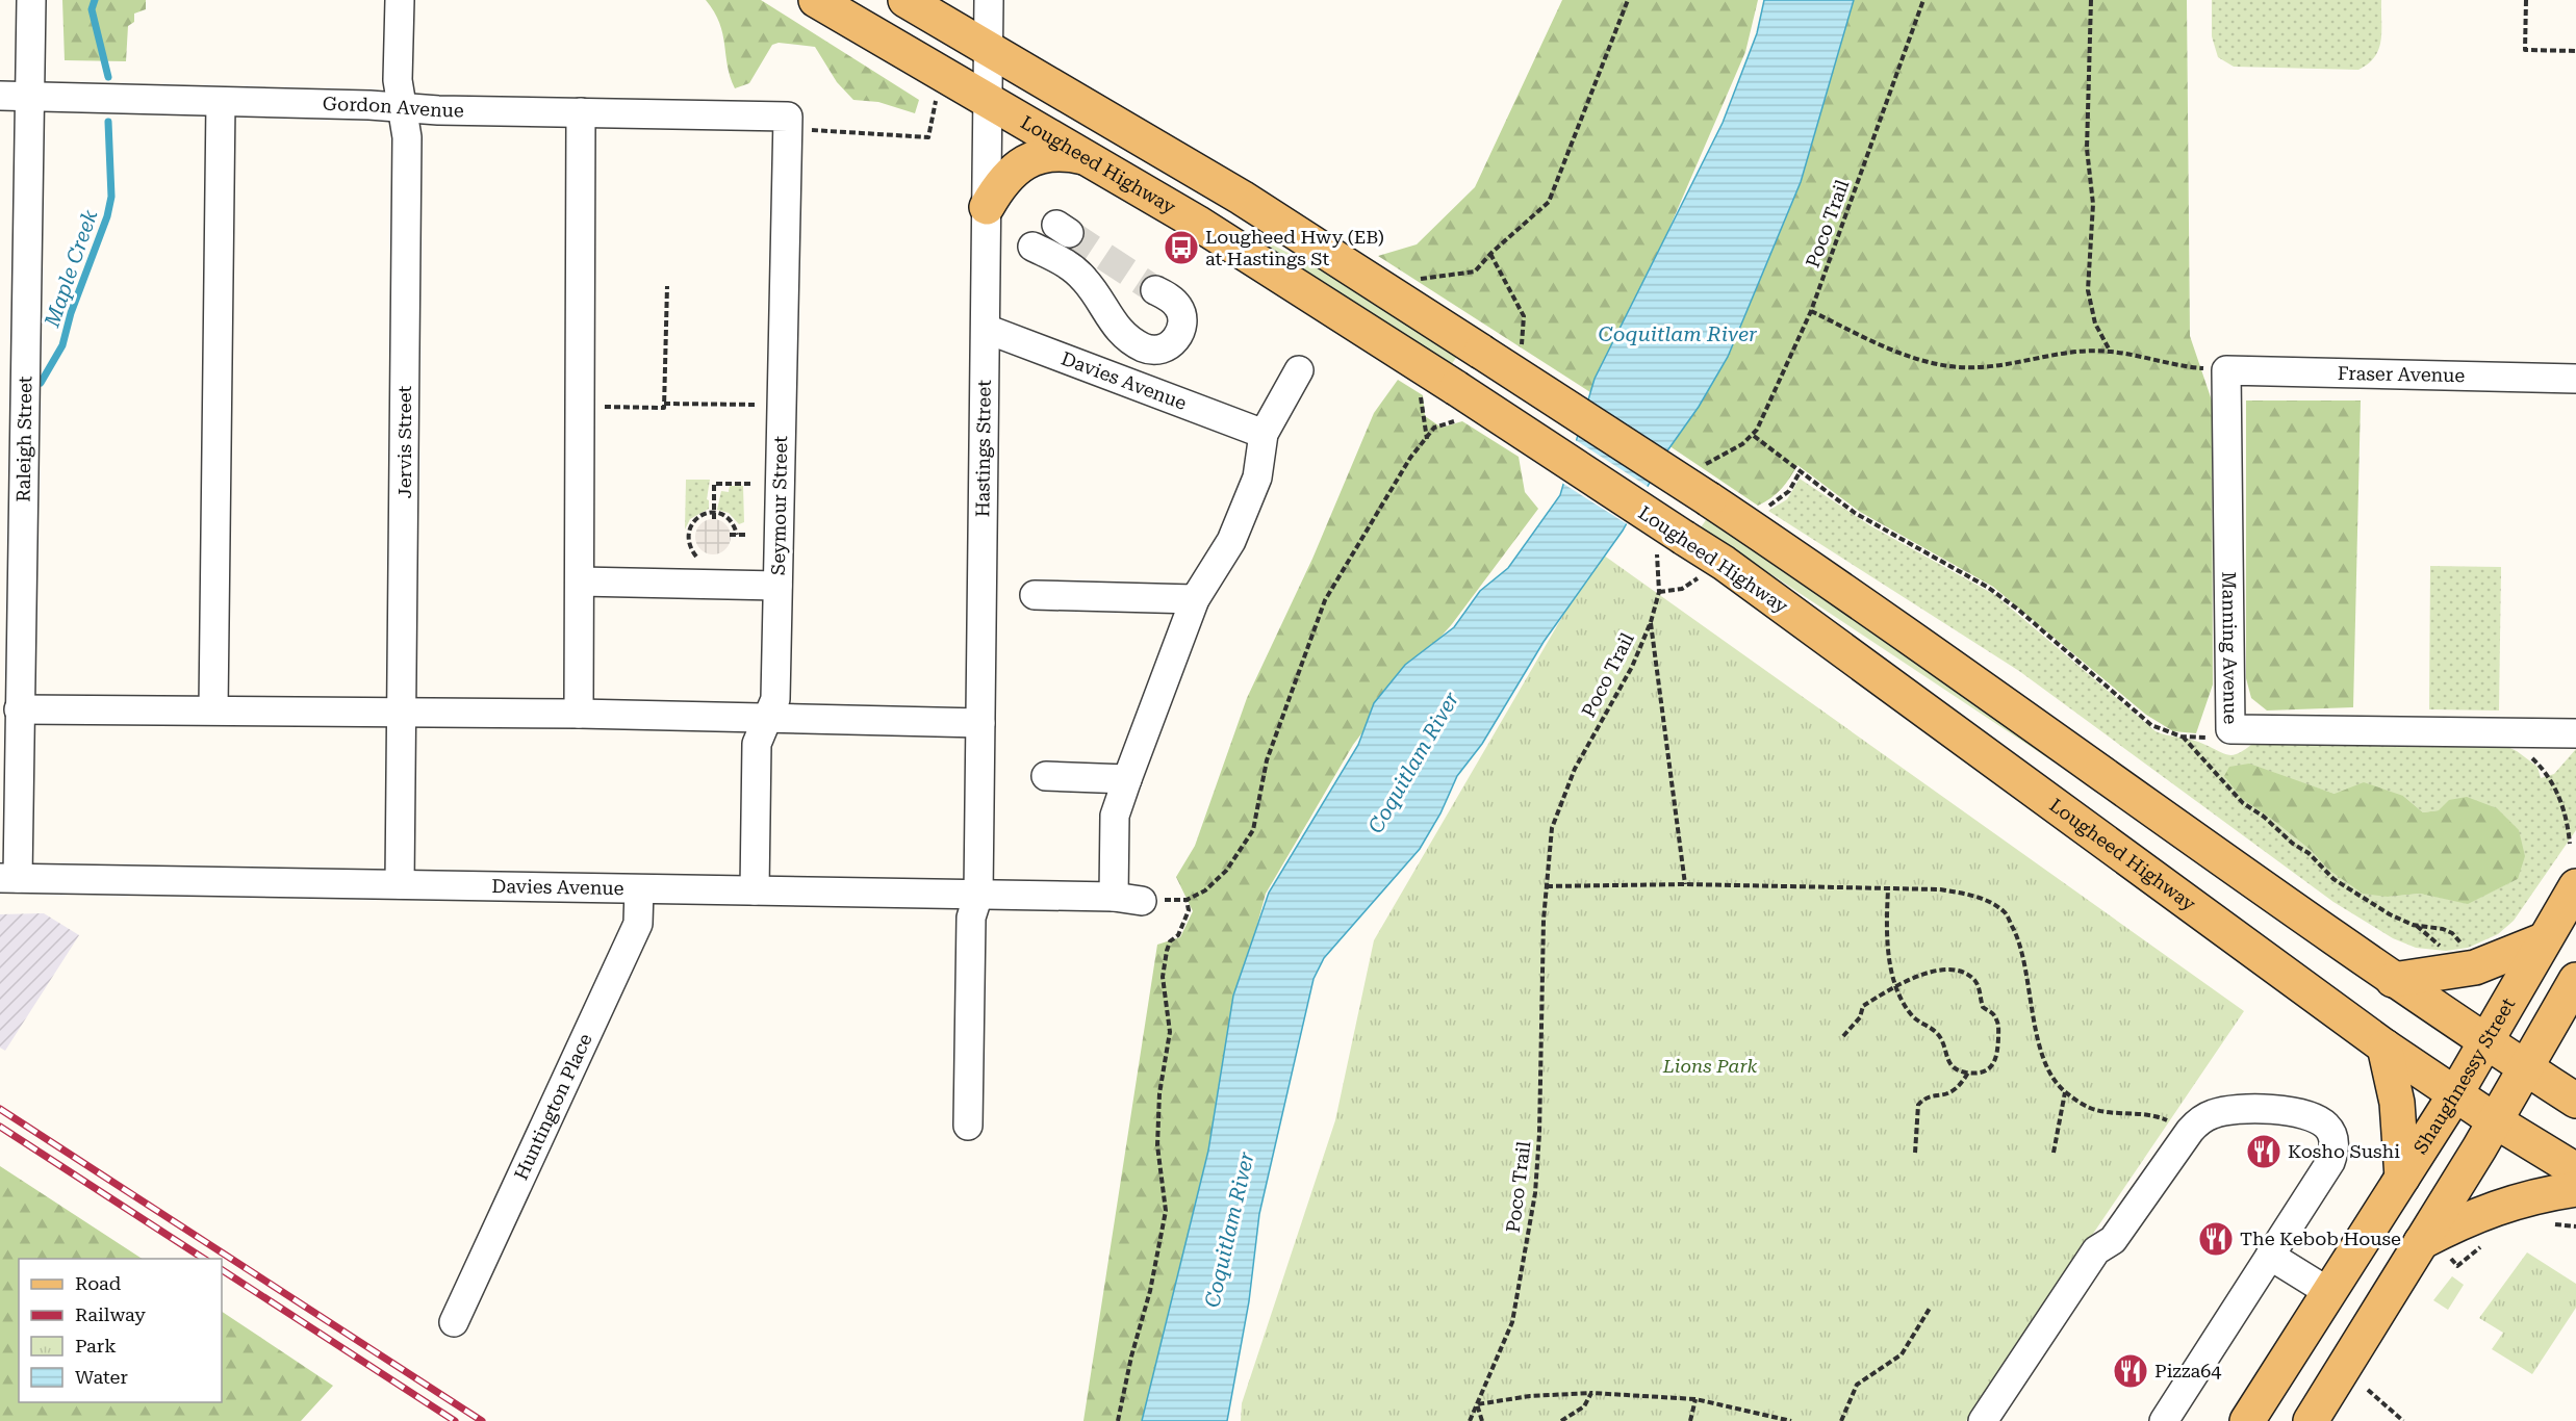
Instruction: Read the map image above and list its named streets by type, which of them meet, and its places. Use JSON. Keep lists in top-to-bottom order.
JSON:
{
  "streets": {
    "main road": ["Lougheed Highway", "Shaughnessy Street"],
    "street": [
      "Gordon Avenue",
      "Fraser Avenue",
      "Davies Avenue",
      "Raleigh Street",
      "Jervis Street",
      "Hastings Street",
      "Seymour Street",
      "Manning Avenue",
      "Huntington Place"
    ],
    "path": ["Poco Trail"]
  },
  "crossings": [
    ["Gordon Avenue", "Raleigh Street"],
    ["Gordon Avenue", "Jervis Street"],
    ["Gordon Avenue", "Seymour Street"],
    ["Lougheed Highway", "Poco Trail"],
    ["Lougheed Highway", "Hastings Street"],
    ["Lougheed Highway", "Shaughnessy Street"],
    ["Fraser Avenue", "Manning Avenue"],
    ["Davies Avenue", "Raleigh Street"],
    ["Davies Avenue", "Jervis Street"],
    ["Davies Avenue", "Hastings Street"],
    ["Davies Avenue", "Seymour Street"],
    ["Davies Avenue", "Huntington Place"]
  ],
  "water": ["Maple Creek", "Coquitlam River"],
  "parks": ["Lions Park"],
  "places": {
    "bus stop": ["Lougheed Hwy (EB) at Hastings St"],
    "restaurant": ["Kosho Sushi", "The Kebob House", "Pizza64"]
  },
  "legend": [
    "Road",
    "Railway",
    "Park",
    "Water"
  ]
}
